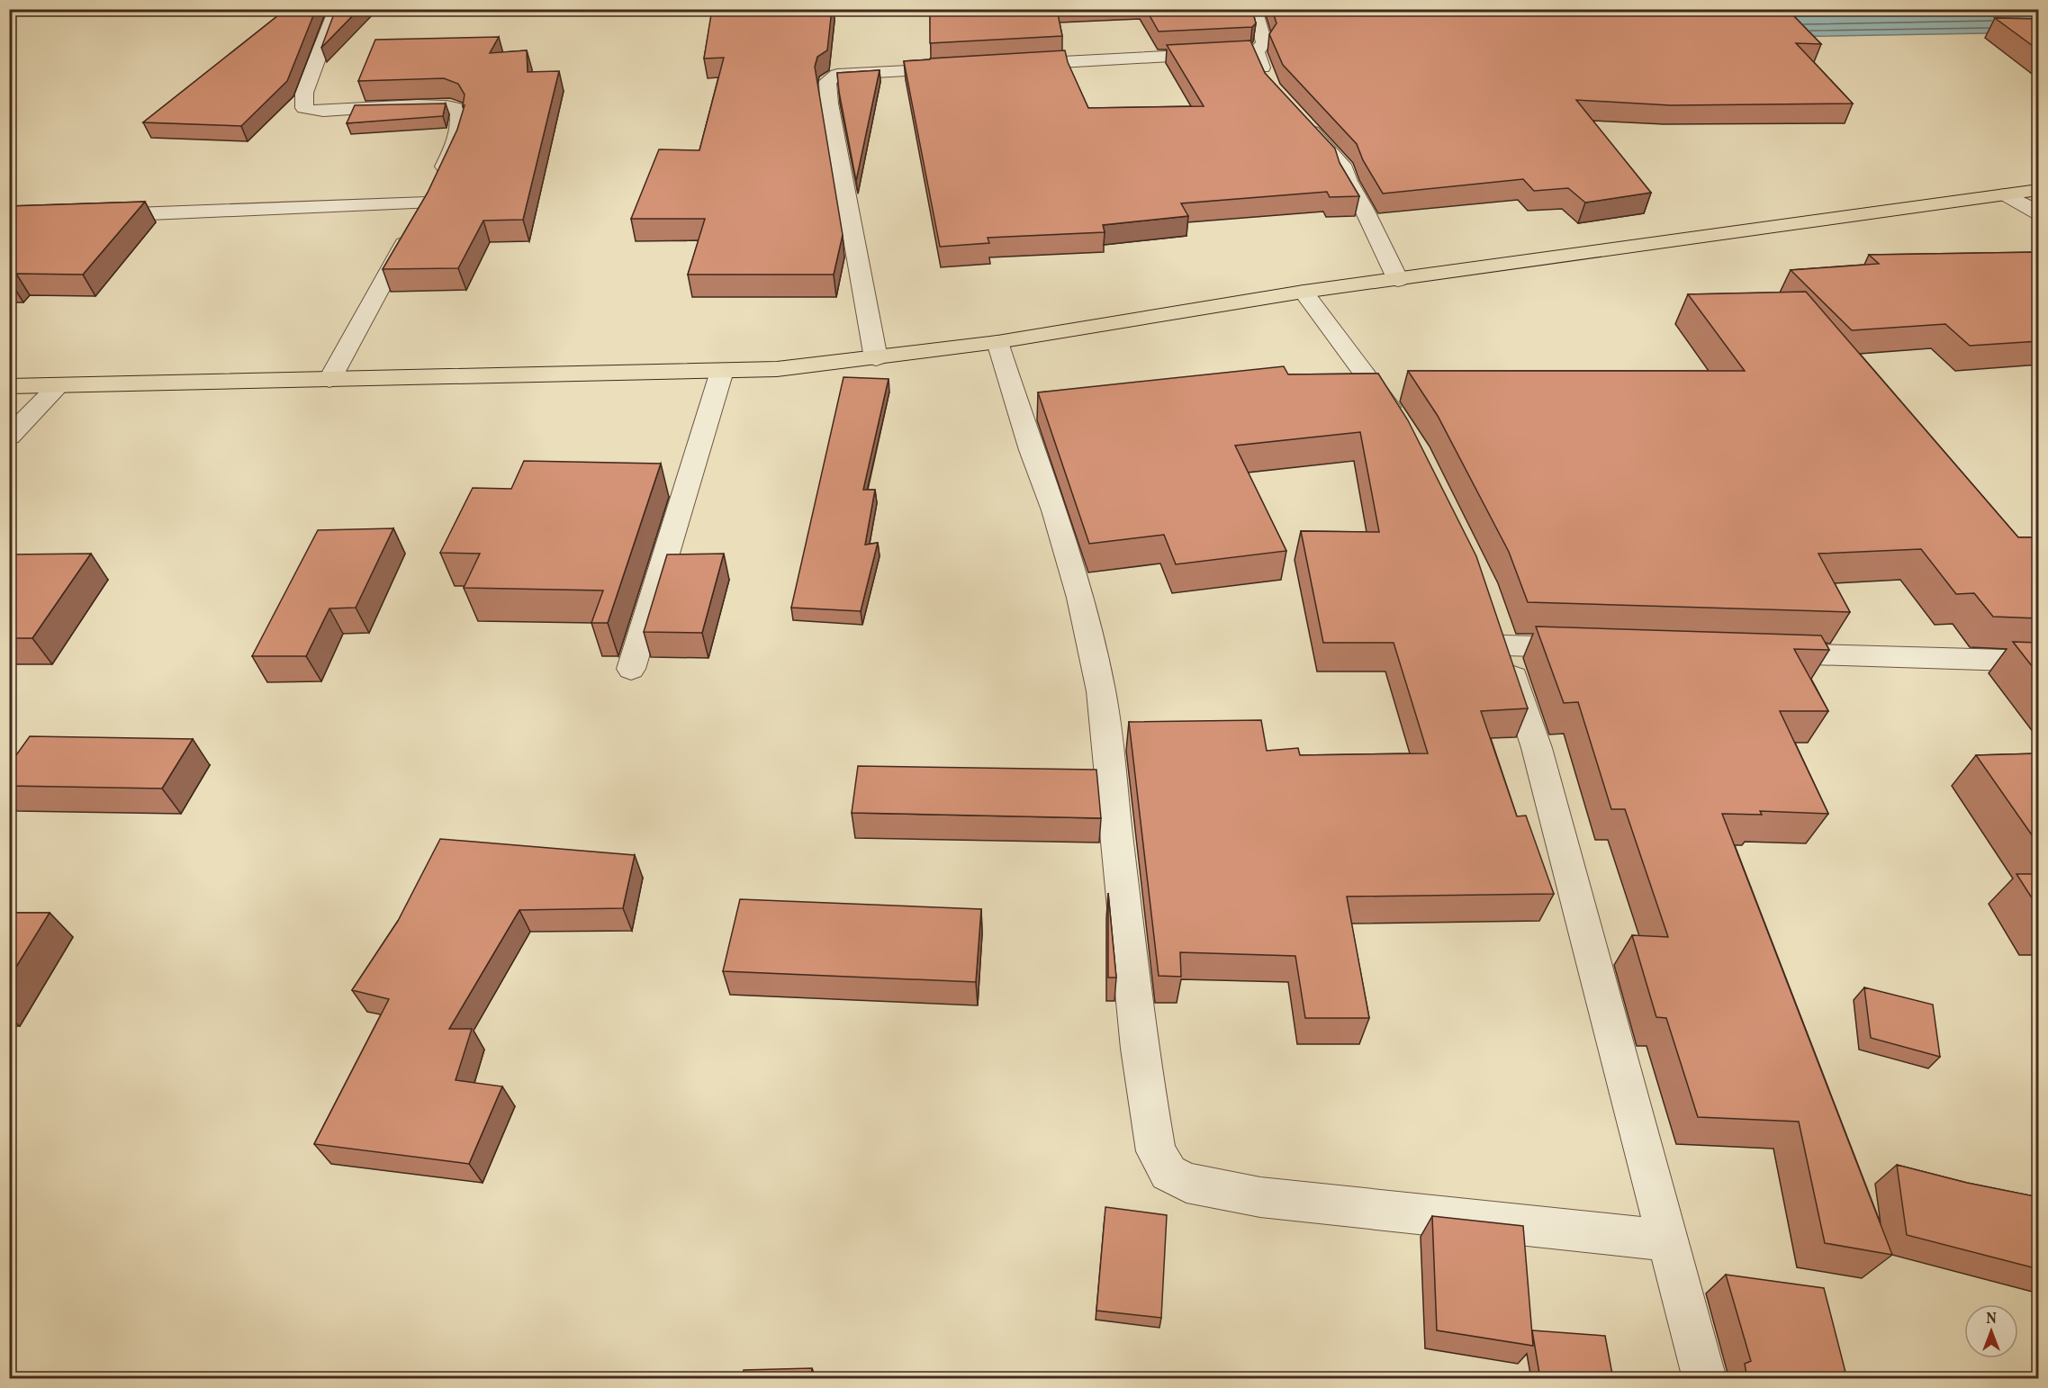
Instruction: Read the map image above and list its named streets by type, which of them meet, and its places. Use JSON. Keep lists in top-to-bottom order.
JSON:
{
  "north": "top"
}
